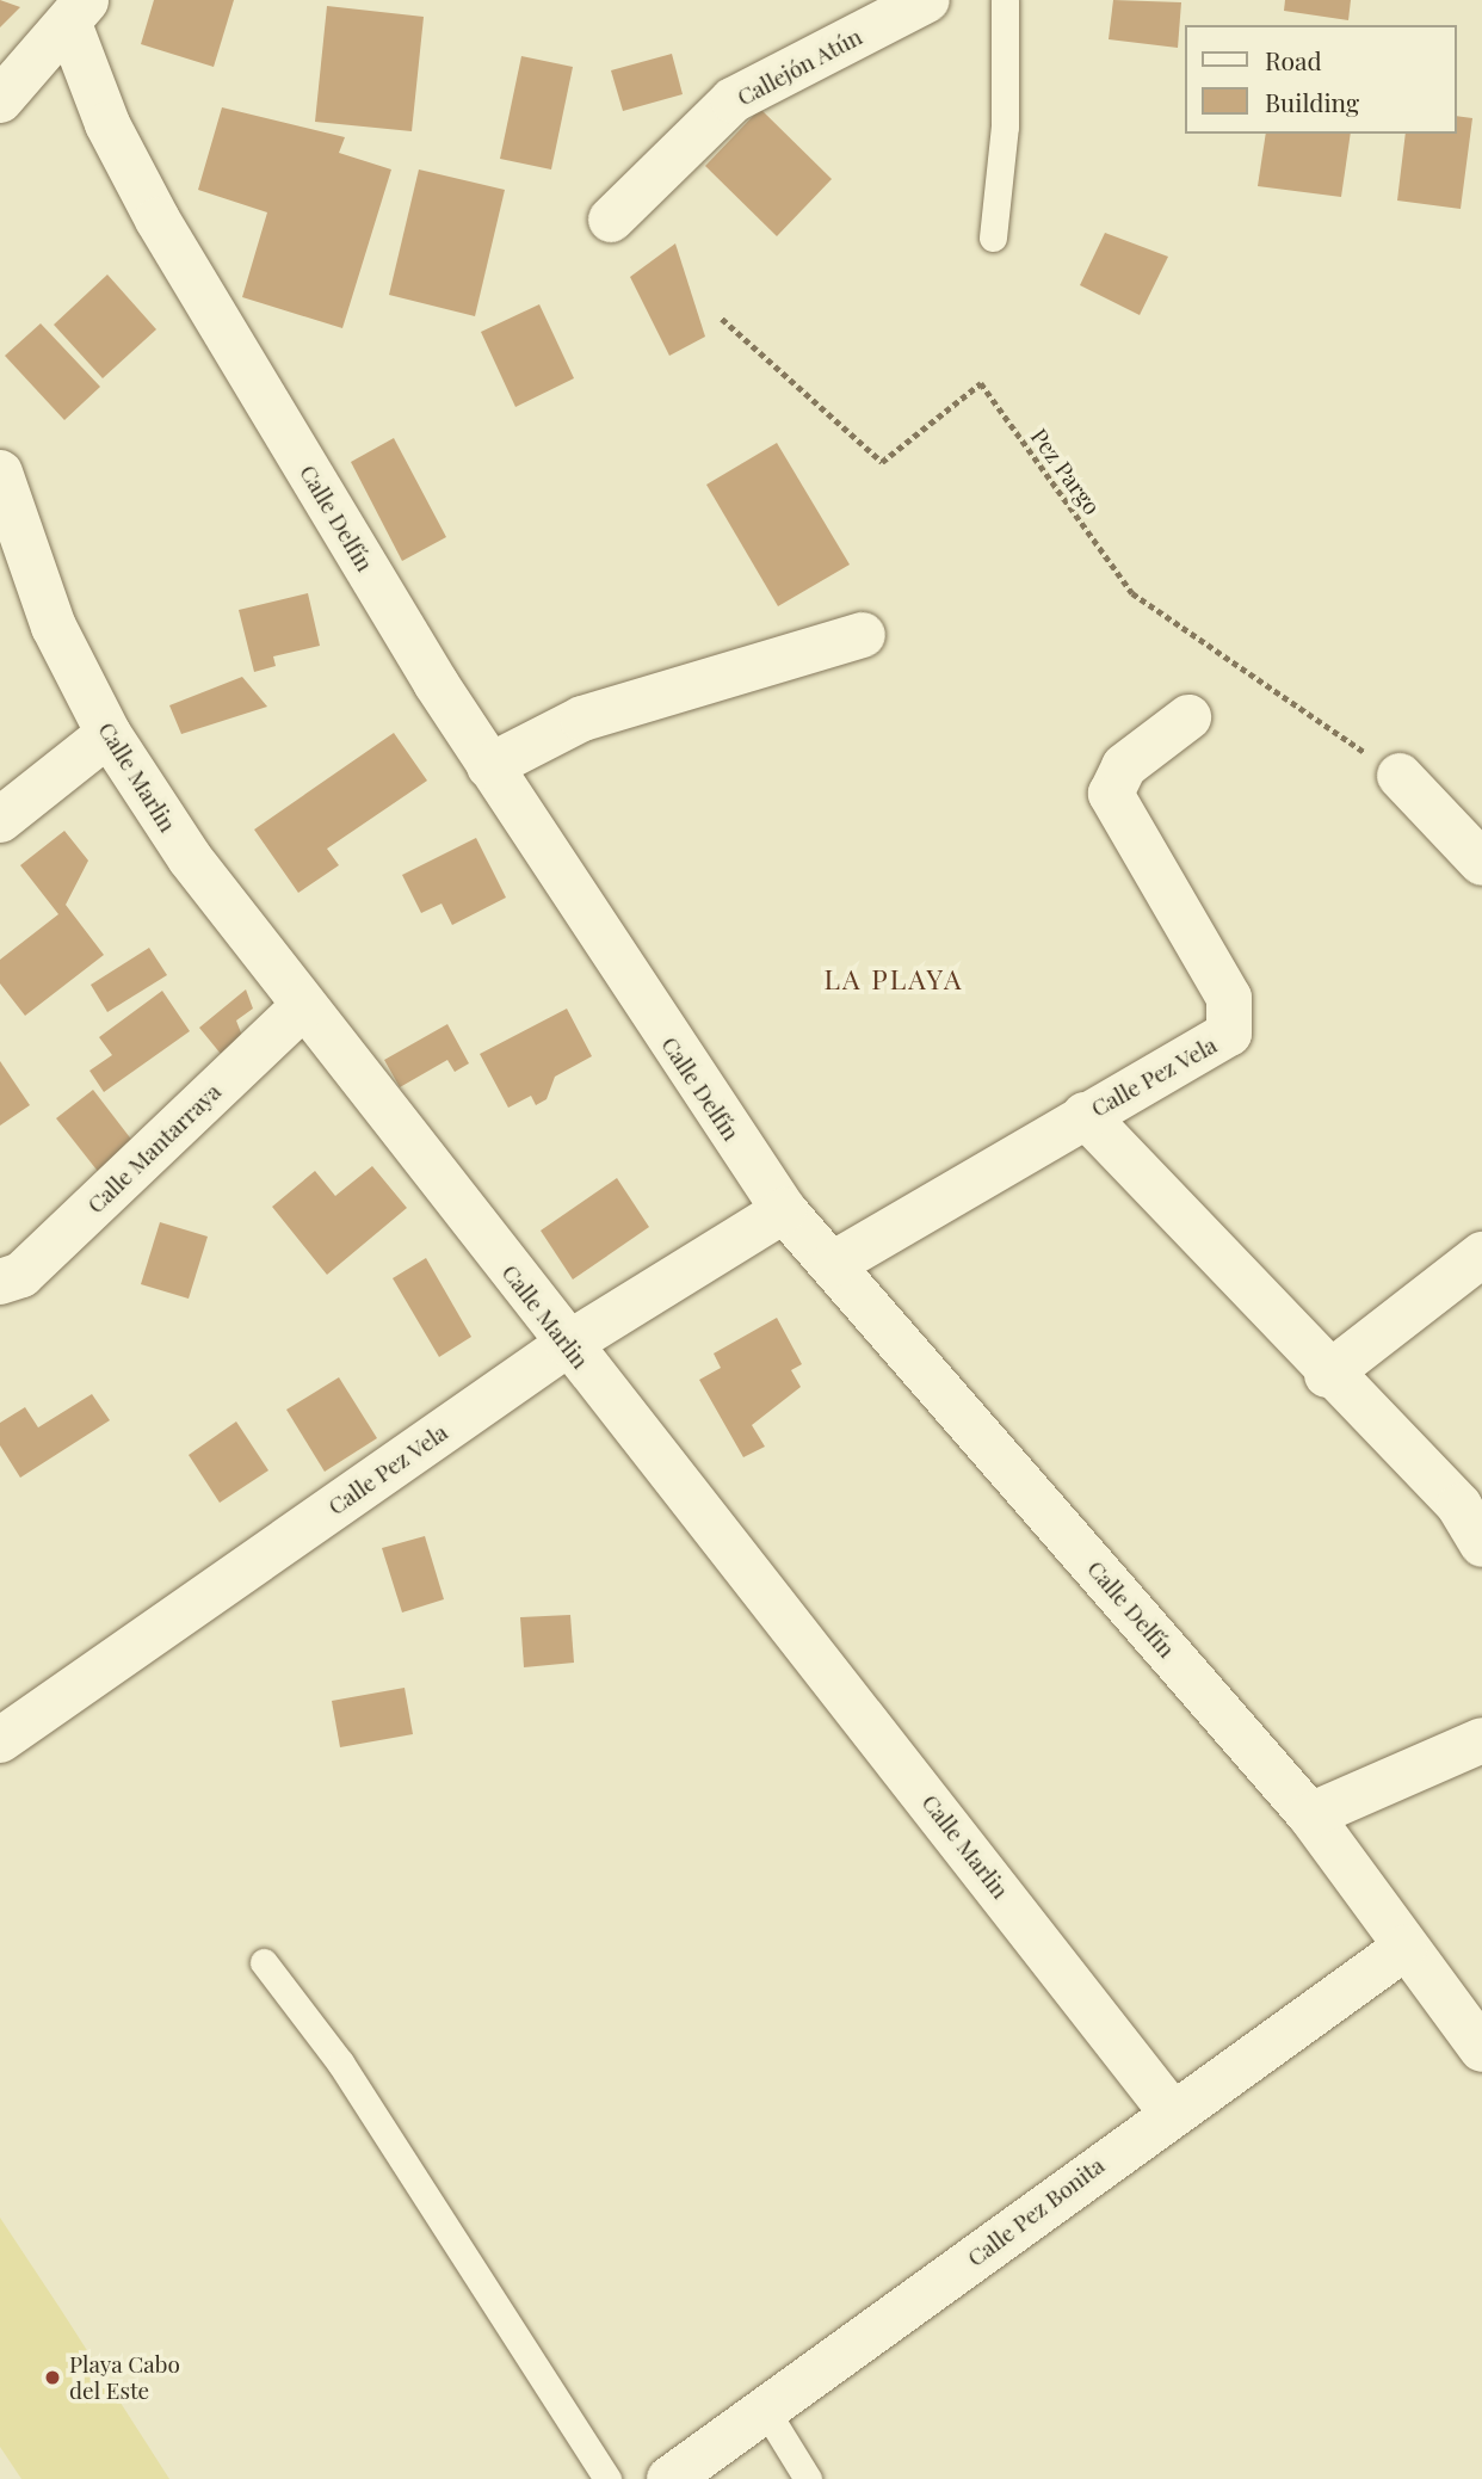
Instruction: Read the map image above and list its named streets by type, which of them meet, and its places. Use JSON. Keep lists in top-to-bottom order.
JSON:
{
  "streets": {
    "street": [
      "Callejón Atún",
      "Calle Delfín",
      "Calle Marlin",
      "Calle Pez Vela",
      "Calle Mantarraya",
      "Calle Pez Bonita"
    ],
    "path": ["Pez Pargo"]
  },
  "crossings": [
    ["Calle Delfín", "Calle Pez Vela"],
    ["Calle Delfín", "Calle Pez Bonita"],
    ["Calle Marlin", "Calle Pez Vela"],
    ["Calle Marlin", "Calle Mantarraya"],
    ["Calle Marlin", "Calle Pez Bonita"]
  ],
  "districts": ["LA PLAYA"],
  "places": ["Playa Cabo del Este"],
  "legend": ["Road", "Building"]
}
